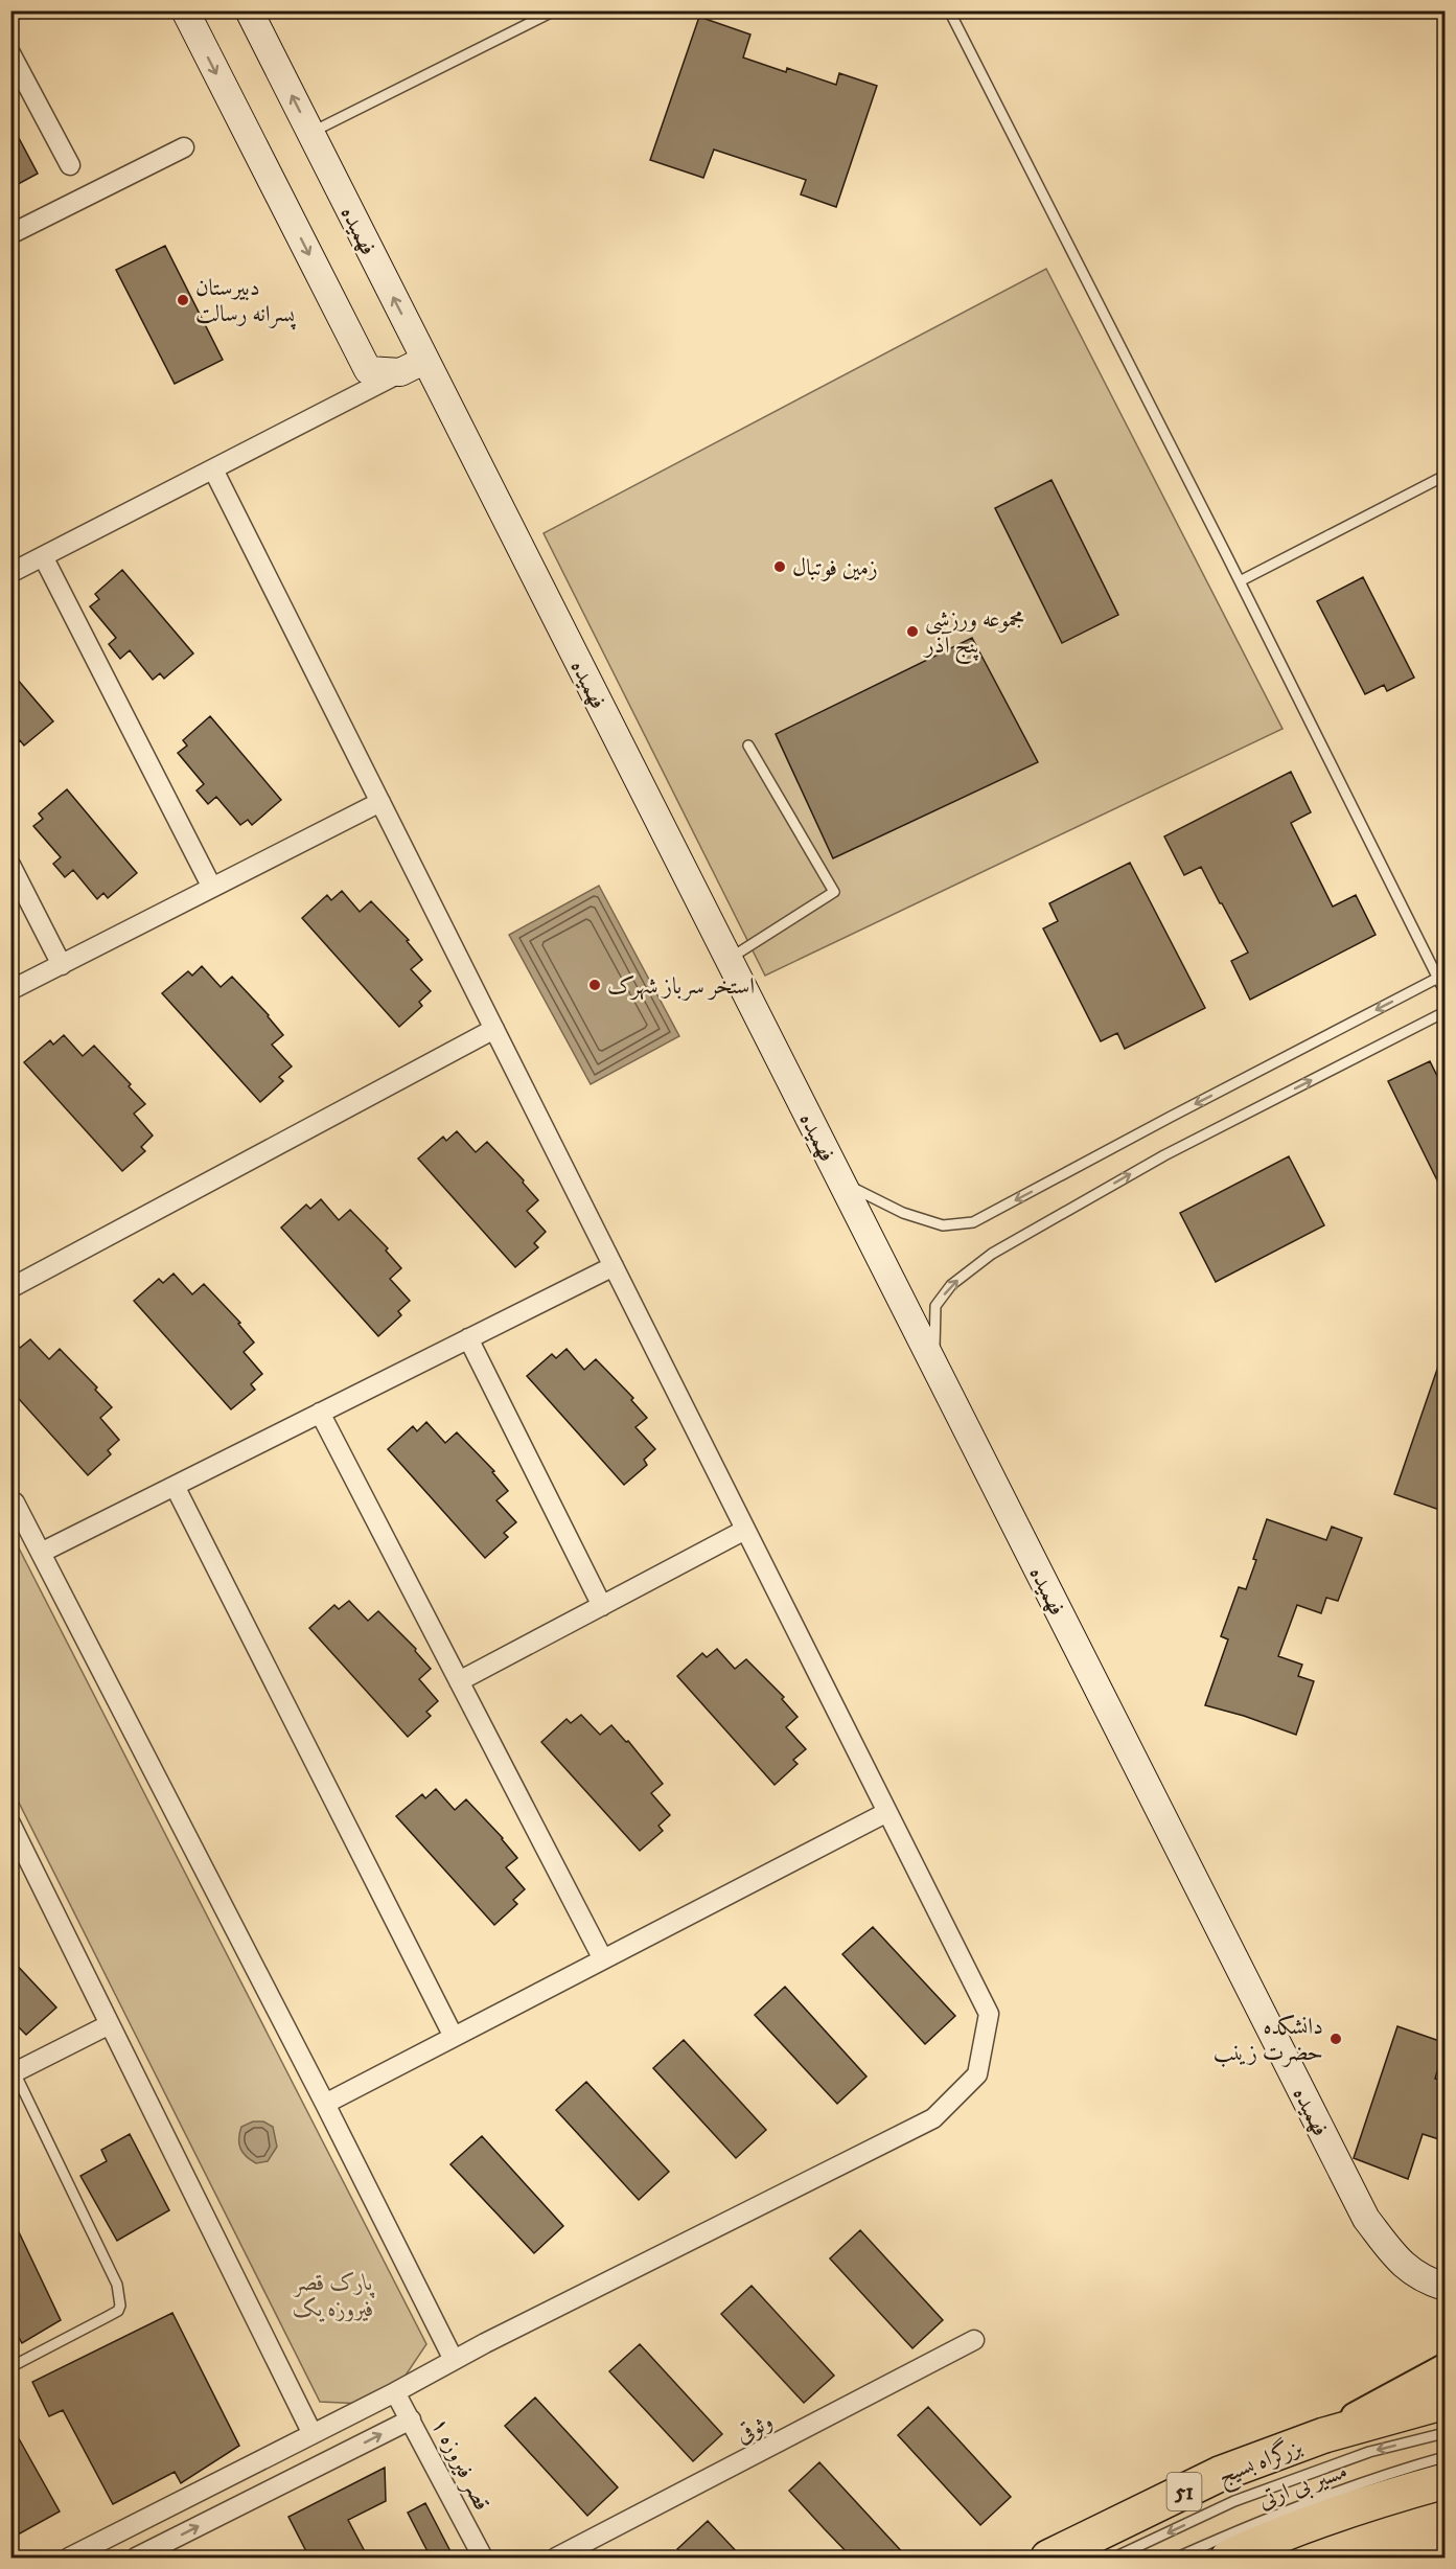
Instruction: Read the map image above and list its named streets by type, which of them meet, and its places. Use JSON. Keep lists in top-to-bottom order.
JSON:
{
  "streets": {
    "highway": ["بزرگراه بسیج", "51"],
    "main road": ["فهمیده"],
    "street": ["وثوقی", "قصر فیروزه ۱"],
    "lane": ["مسیر بی ارتی"]
  },
  "parks": ["پارک قصر فیروزه یک"],
  "places": [
    "دبیرستان پسرانه رسالت",
    "زمین فوتبال",
    "مجموعه ورزشی پنج آذر",
    "استخر سرباز شهرک",
    "دانشکده حضرت زینب"
  ]
}
